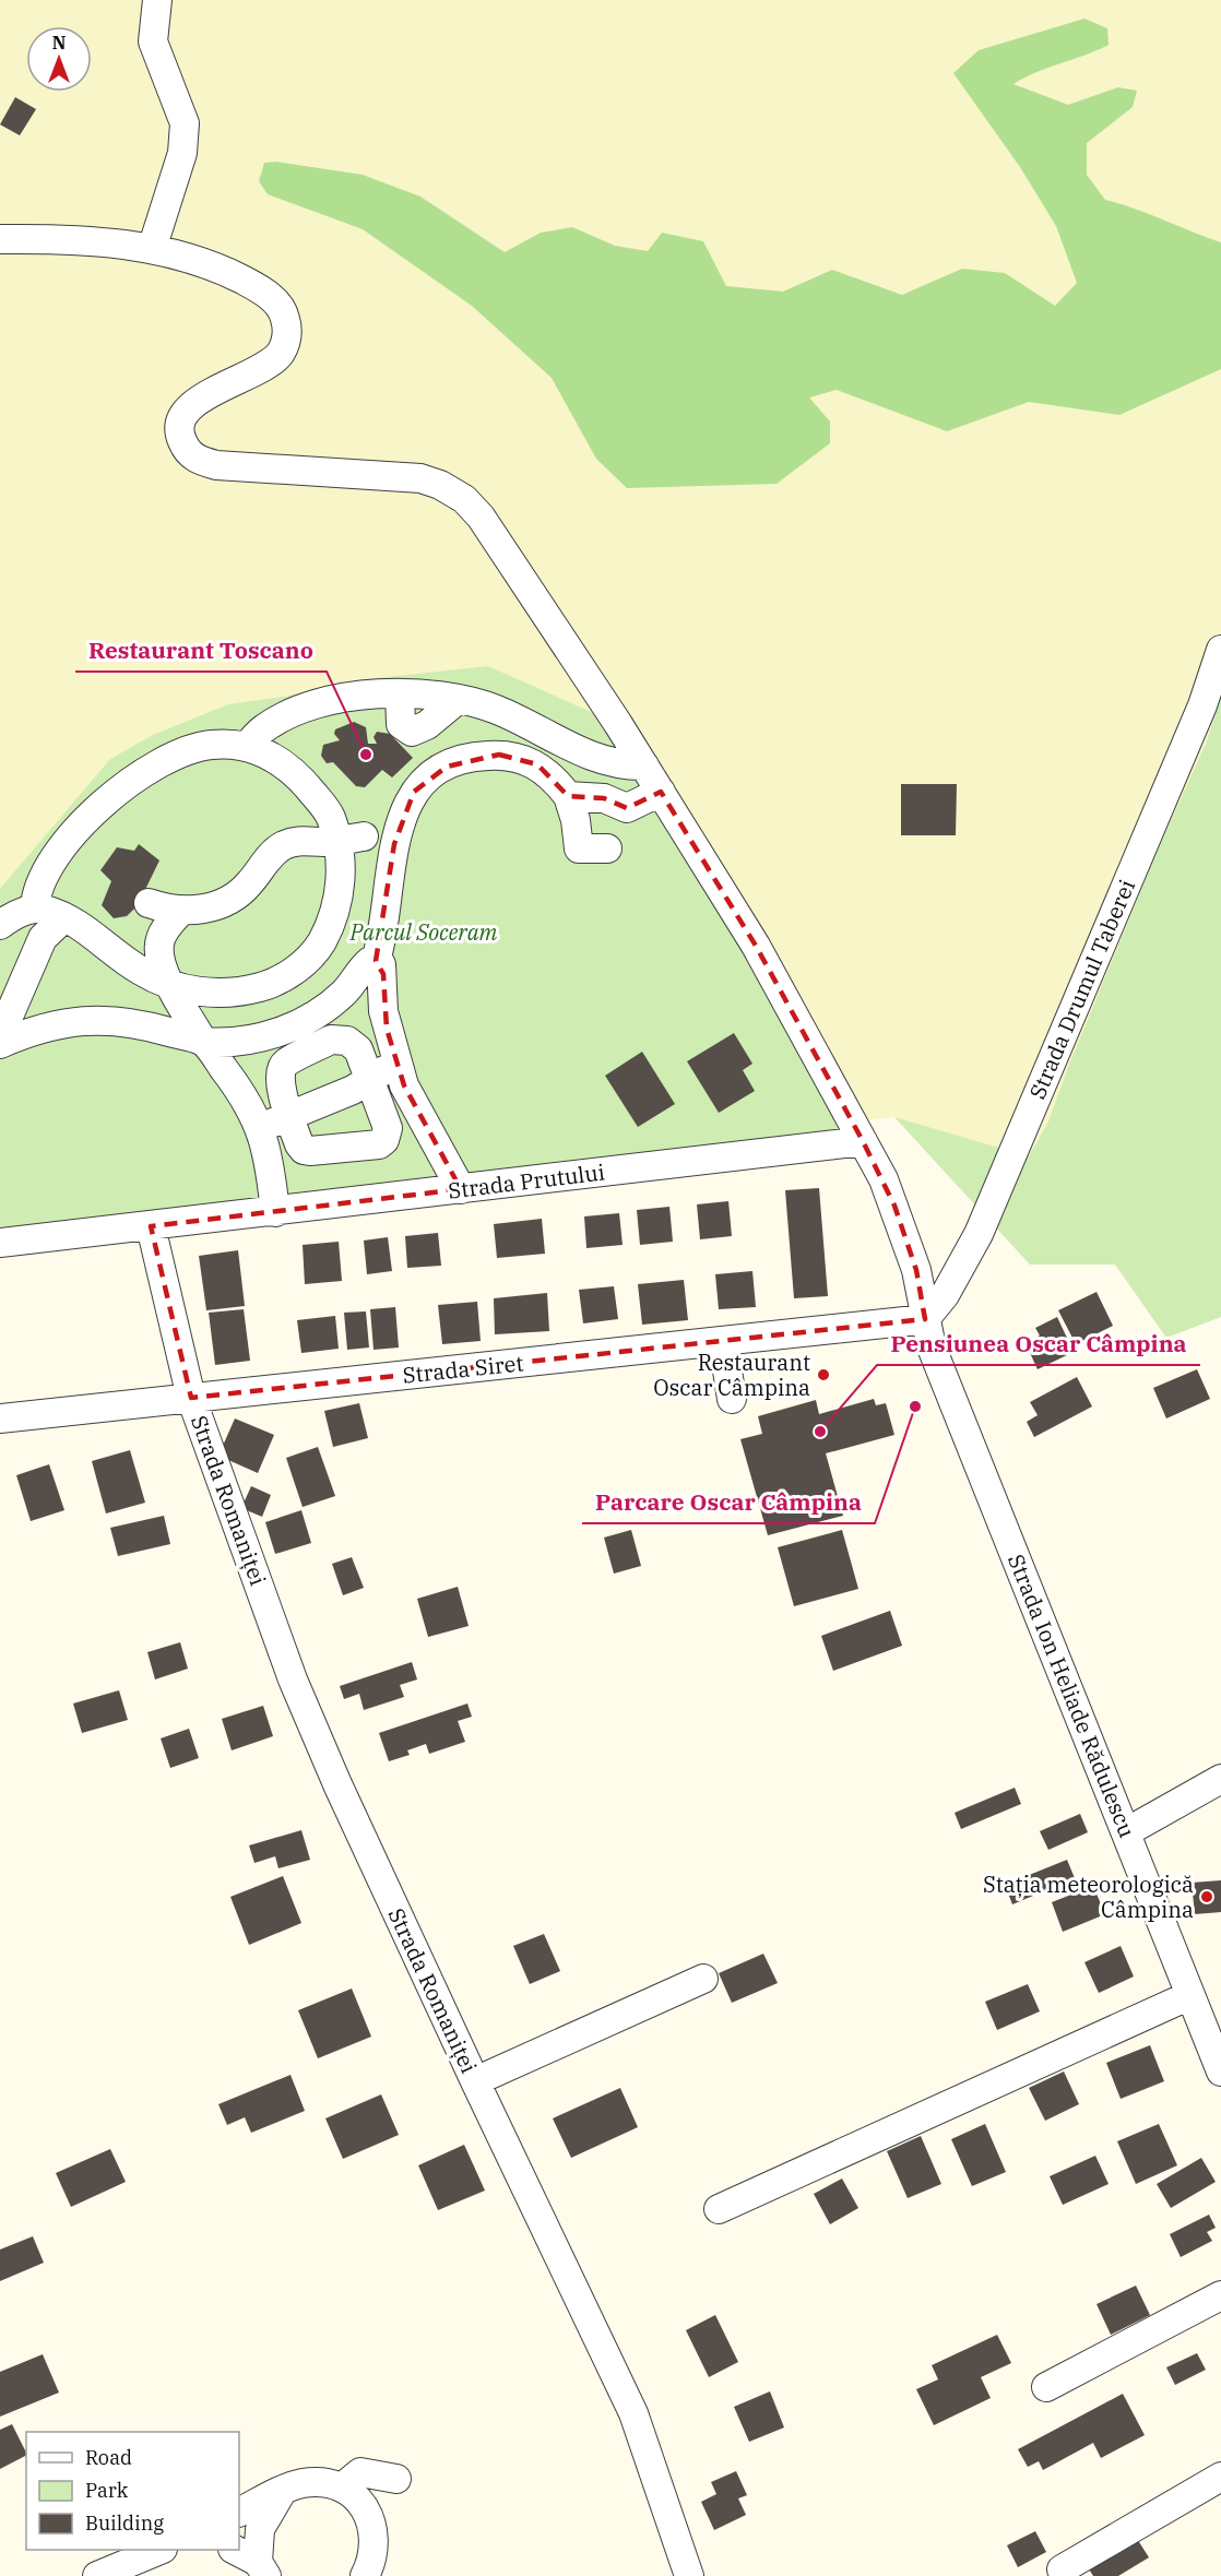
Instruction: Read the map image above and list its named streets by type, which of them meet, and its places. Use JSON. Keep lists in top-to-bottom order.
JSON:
{
  "streets": {
    "street": [
      "Strada Drumul Taberei",
      "Strada Prutului",
      "Strada Siret",
      "Strada Romaniței",
      "Strada Ion Heliade Rădulescu"
    ]
  },
  "crossings": [
    ["Strada Drumul Taberei", "Strada Siret"],
    ["Strada Drumul Taberei", "Strada Ion Heliade Rădulescu"],
    ["Strada Prutului", "Strada Romaniței"],
    ["Strada Siret", "Strada Romaniței"],
    ["Strada Siret", "Strada Ion Heliade Rădulescu"]
  ],
  "parks": ["Parcul Soceram"],
  "places": [
    "Restaurant Toscano",
    "Restaurant Oscar Câmpina",
    "Parcare Oscar Câmpina",
    "Pensiunea Oscar Câmpina",
    "Stația meteorologică Câmpina"
  ],
  "legend": ["Road", "Park", "Building"],
  "north": "top"
}
